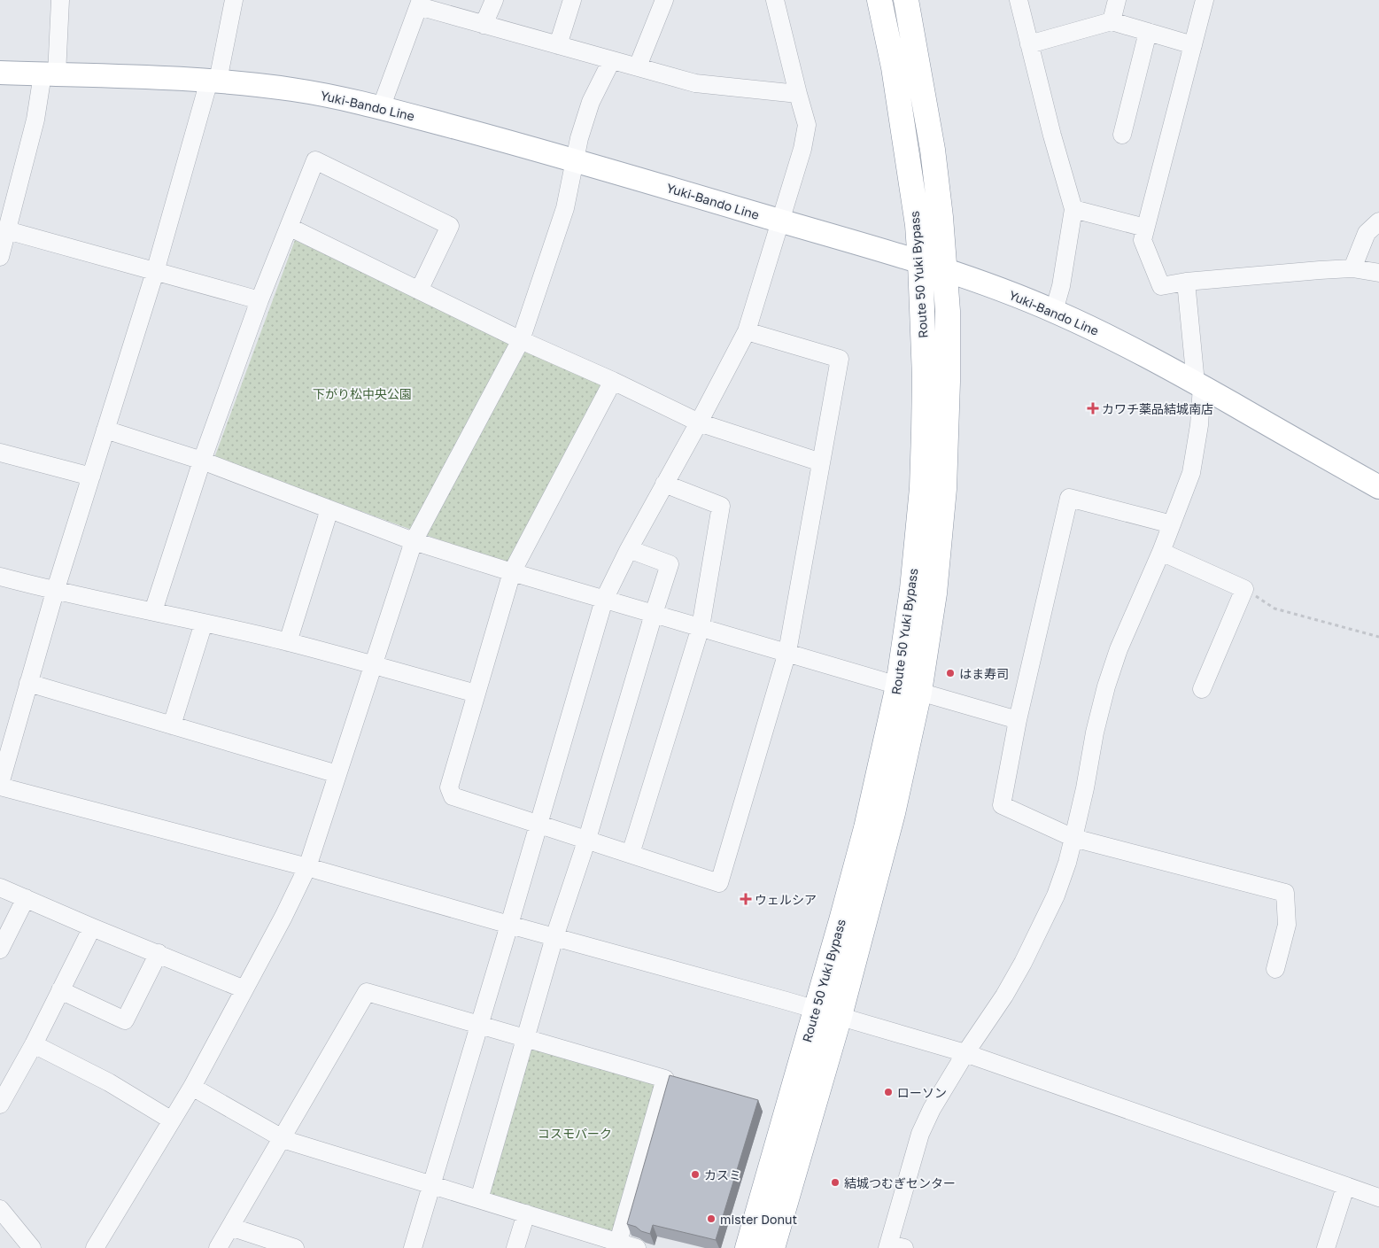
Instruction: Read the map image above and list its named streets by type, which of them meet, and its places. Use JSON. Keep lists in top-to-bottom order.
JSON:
{
  "streets": {
    "highway": ["Route 50 Yuki Bypass"],
    "main road": ["Yuki-Bando Line"]
  },
  "crossings": [
    ["Yuki-Bando Line", "Route 50 Yuki Bypass"]
  ],
  "parks": ["下がり松中央公園", "コスモパーク"],
  "places": {
    "health": ["カワチ薬品結城南店", "ウェルシア"],
    "other": [
      "はま寿司",
      "ローソン",
      "カスミ",
      "結城つむぎセンター",
      "mister Donut"
    ]
  }
}
